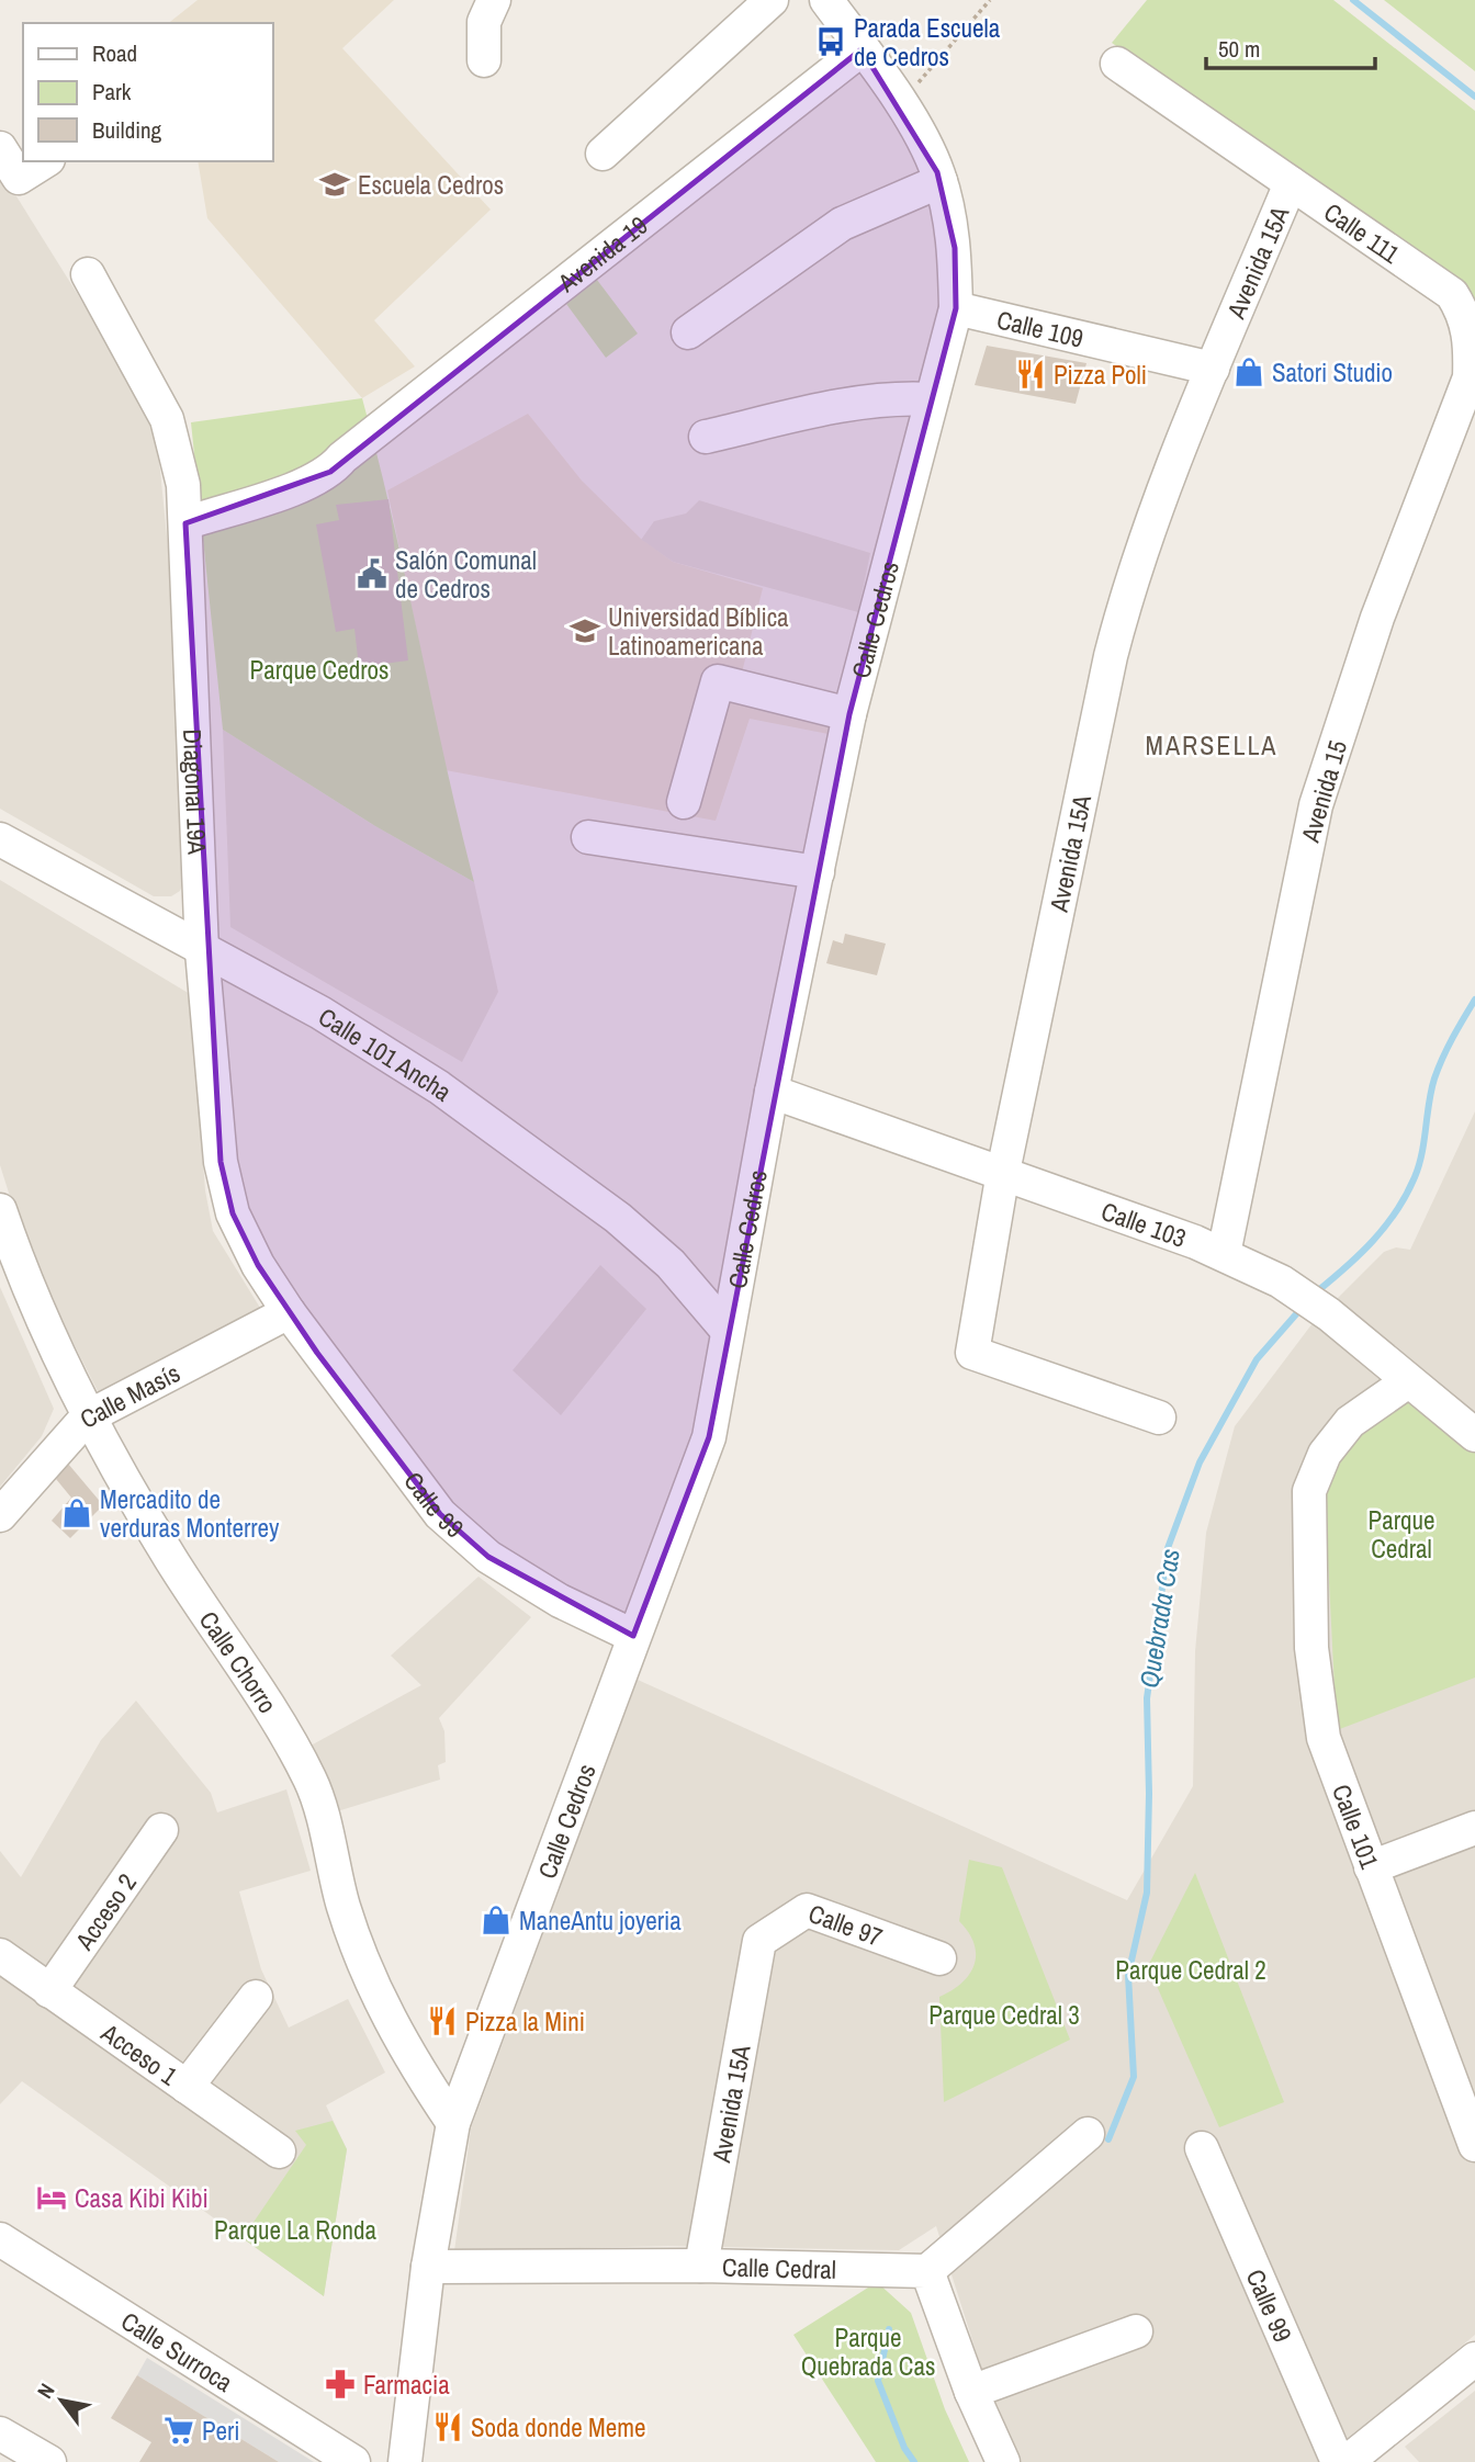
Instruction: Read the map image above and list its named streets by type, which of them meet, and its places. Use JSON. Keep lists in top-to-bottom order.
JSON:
{
  "streets": {
    "street": [
      "Calle 111",
      "Avenida 19",
      "Avenida 15A",
      "Calle 109",
      "Calle Cedros",
      "Diagonal 19A",
      "Avenida 15",
      "Calle 101 Ancha",
      "Calle 103",
      "Calle Masís",
      "Calle 99",
      "Calle Chorro",
      "Calle 101",
      "Acceso 2",
      "Calle 97",
      "Acceso 1",
      "Calle Cedral",
      "Calle Surroca"
    ]
  },
  "crossings": [
    ["Calle 111", "Avenida 15A"],
    ["Calle 111", "Avenida 15"],
    ["Avenida 19", "Calle Cedros"],
    ["Avenida 19", "Diagonal 19A"],
    ["Avenida 15A", "Calle 109"],
    ["Avenida 15A", "Calle 103"],
    ["Avenida 15A", "Calle 97"],
    ["Avenida 15A", "Calle Cedral"],
    ["Calle 109", "Calle Cedros"],
    ["Calle Cedros", "Calle 101 Ancha"],
    ["Calle Cedros", "Calle 103"],
    ["Calle Cedros", "Calle 99"],
    ["Calle Cedros", "Calle Chorro"],
    ["Calle Cedros", "Calle Cedral"],
    ["Diagonal 19A", "Calle 101 Ancha"],
    ["Diagonal 19A", "Calle Masís"],
    ["Diagonal 19A", "Calle 99"],
    ["Avenida 15", "Calle 103"],
    ["Calle 103", "Calle 101"],
    ["Calle Masís", "Calle 99"],
    ["Calle Masís", "Calle Chorro"],
    ["Acceso 2", "Acceso 1"]
  ],
  "districts": ["MARSELLA"],
  "water": ["Quebrada Cas"],
  "parks": [
    "Parque Cedros",
    "Parque Cedral",
    "Parque Cedral 2",
    "Parque Cedral 3",
    "Parque La Ronda",
    "Parque Quebrada Cas"
  ],
  "places": {
    "bus stop": ["Parada Escuela de Cedros"],
    "school or university": ["Escuela Cedros", "Universidad Bíblica Latinoamericana"],
    "shop": ["Satori Studio", "Mercadito de verduras Monterrey", "ManeAntu joyeria"],
    "restaurant": ["Pizza Poli", "Pizza la Mini", "Soda donde Meme"],
    "public building": ["Salón Comunal de Cedros"],
    "hotel": ["Casa Kibi Kibi"],
    "pharmacy": ["Farmacia"],
    "supermarket": ["Peri"]
  },
  "legend": ["Road", "Park", "Building"],
  "scale_bar": "50 m",
  "north": "top left"
}
